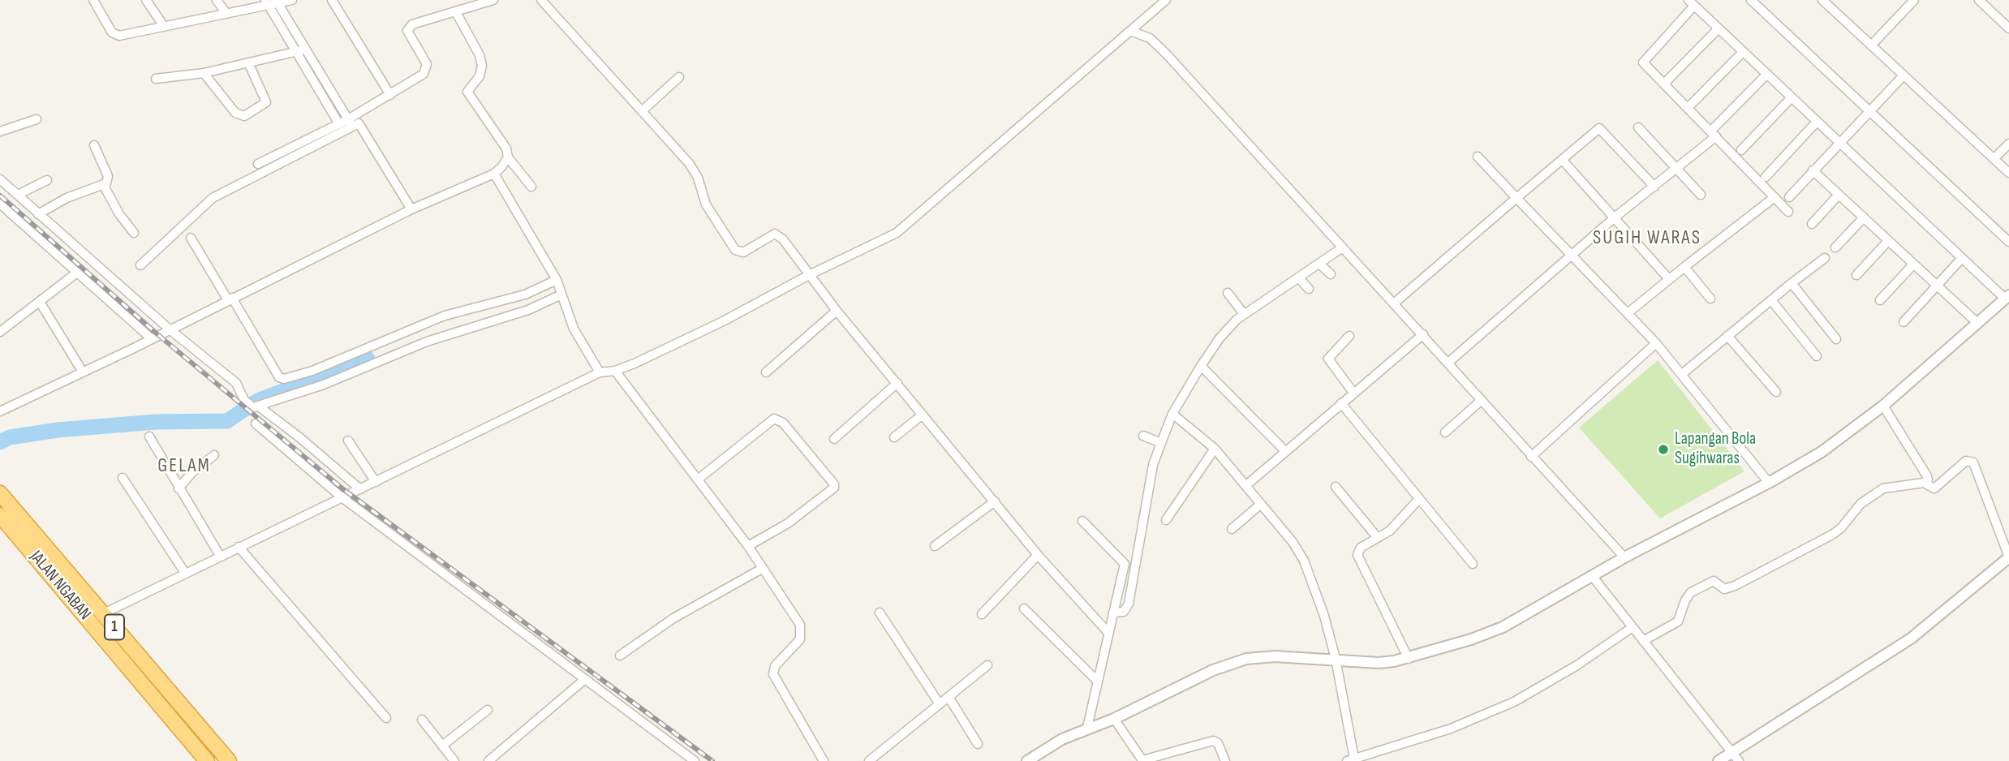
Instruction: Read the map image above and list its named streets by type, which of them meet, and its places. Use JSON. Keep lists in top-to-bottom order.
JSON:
{
  "streets": {
    "highway": ["JALAN NGABAN", "1"]
  },
  "districts": ["SUGIH WARAS", "GELAM"],
  "places": ["Lapangan Bola Sugihwaras"]
}
